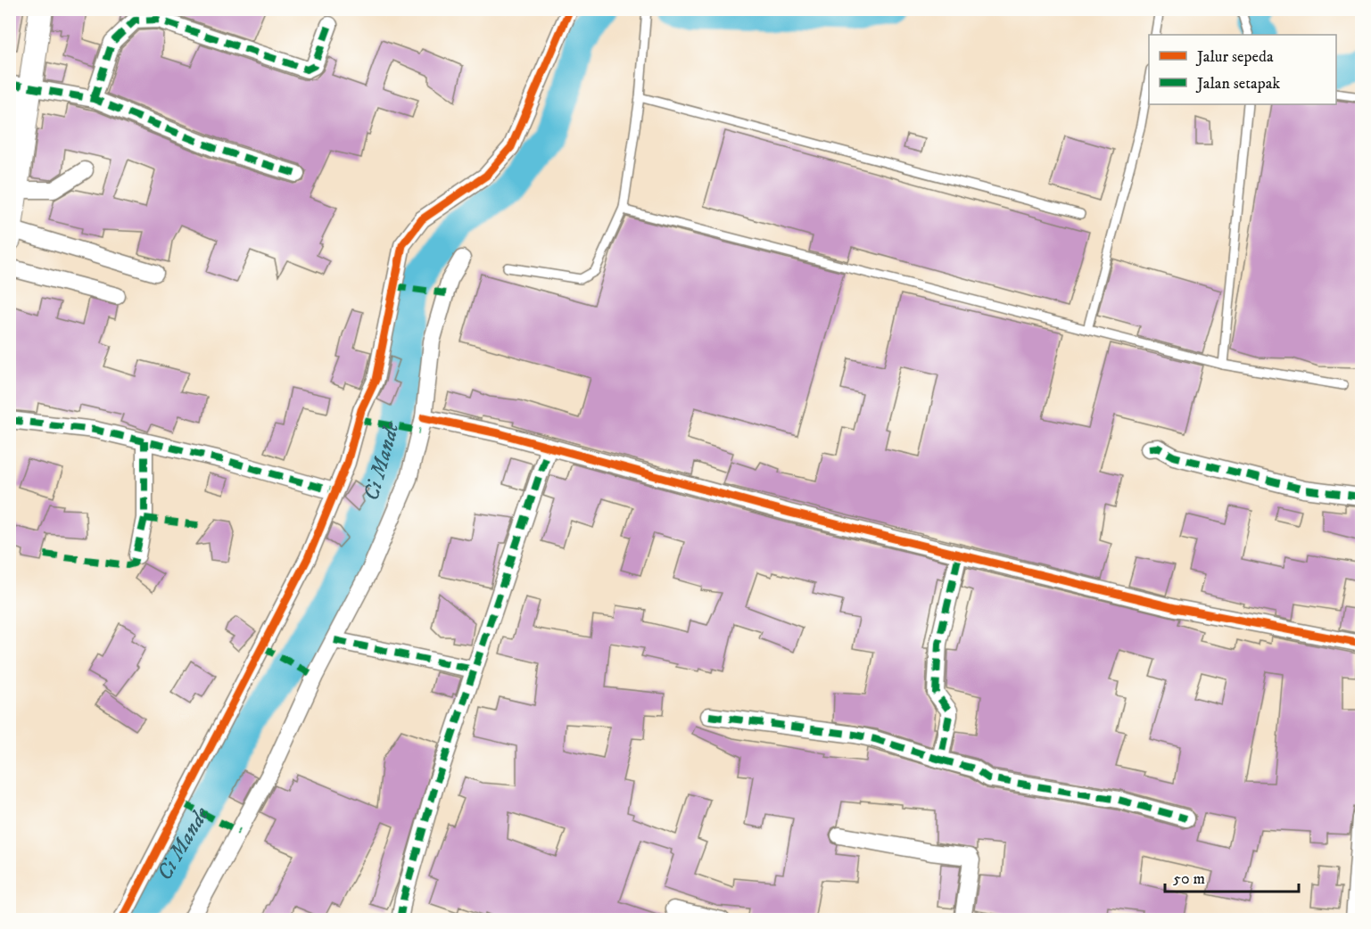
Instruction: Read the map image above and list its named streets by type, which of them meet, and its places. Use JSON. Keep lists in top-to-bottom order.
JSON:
{
  "water": ["Ci Mande"],
  "legend": ["Jalur sepeda", "Jalan setapak"],
  "scale_bar": "50 m"
}
